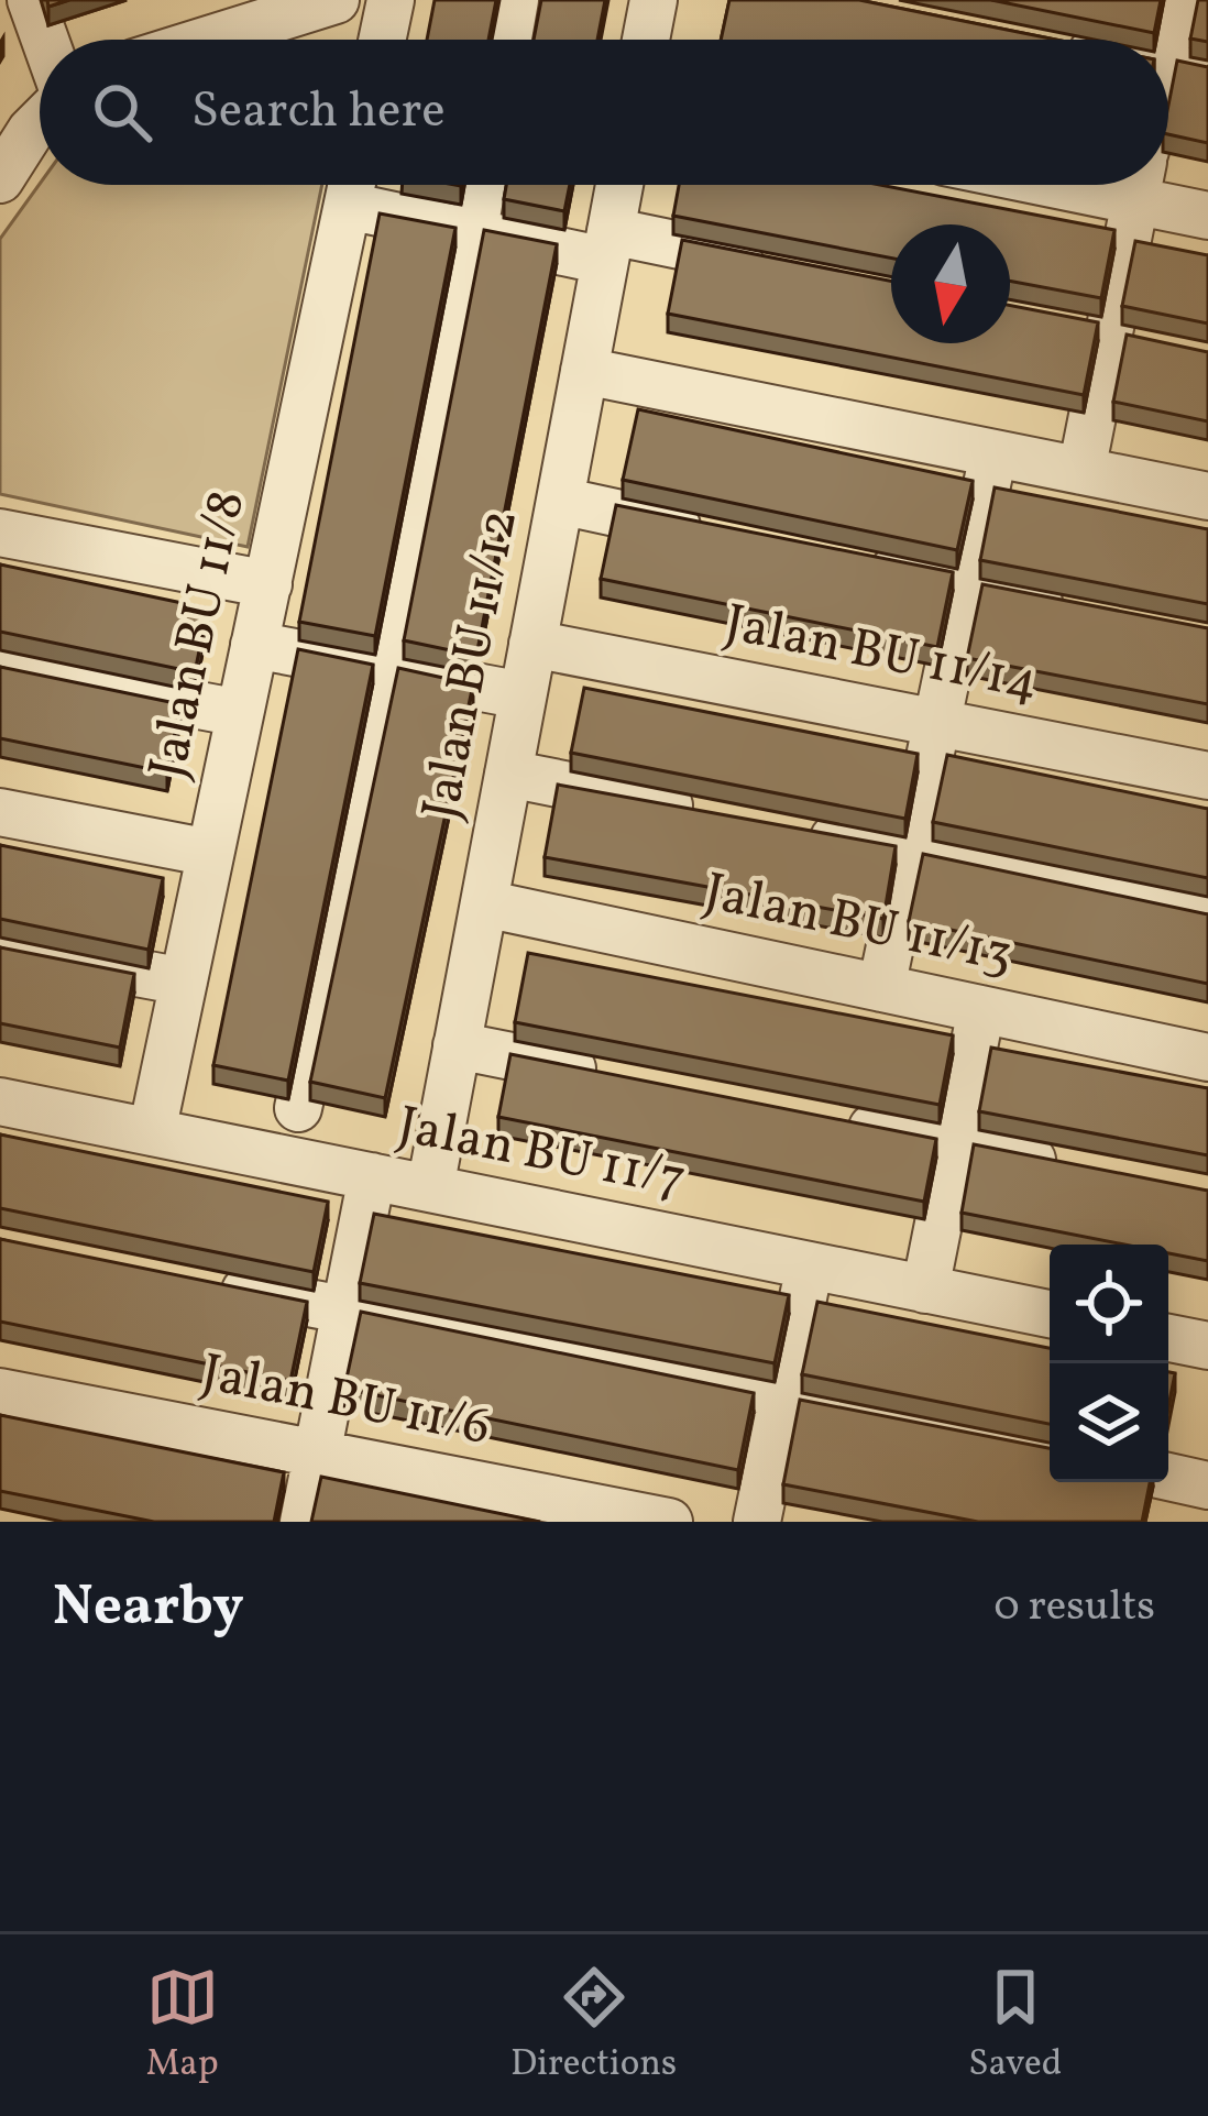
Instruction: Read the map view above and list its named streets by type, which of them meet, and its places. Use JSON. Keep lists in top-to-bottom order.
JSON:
{
  "streets": {
    "street": [
      "Jalan BU 11/8",
      "Jalan BU 11/14",
      "Jalan BU 11/12",
      "Jalan BU 11/13",
      "Jalan BU 11/7",
      "Jalan BU 11/6"
    ]
  },
  "crossings": [
    ["Jalan BU 11/8", "Jalan BU 11/7"],
    ["Jalan BU 11/14", "Jalan BU 11/12"],
    ["Jalan BU 11/12", "Jalan BU 11/13"],
    ["Jalan BU 11/12", "Jalan BU 11/7"]
  ],
  "north": "bottom",
  "page": {
    "search": "Search here",
    "heading": ["Nearby", "0 results"],
    "nav": ["Map", "Directions", "Saved"]
  }
}
